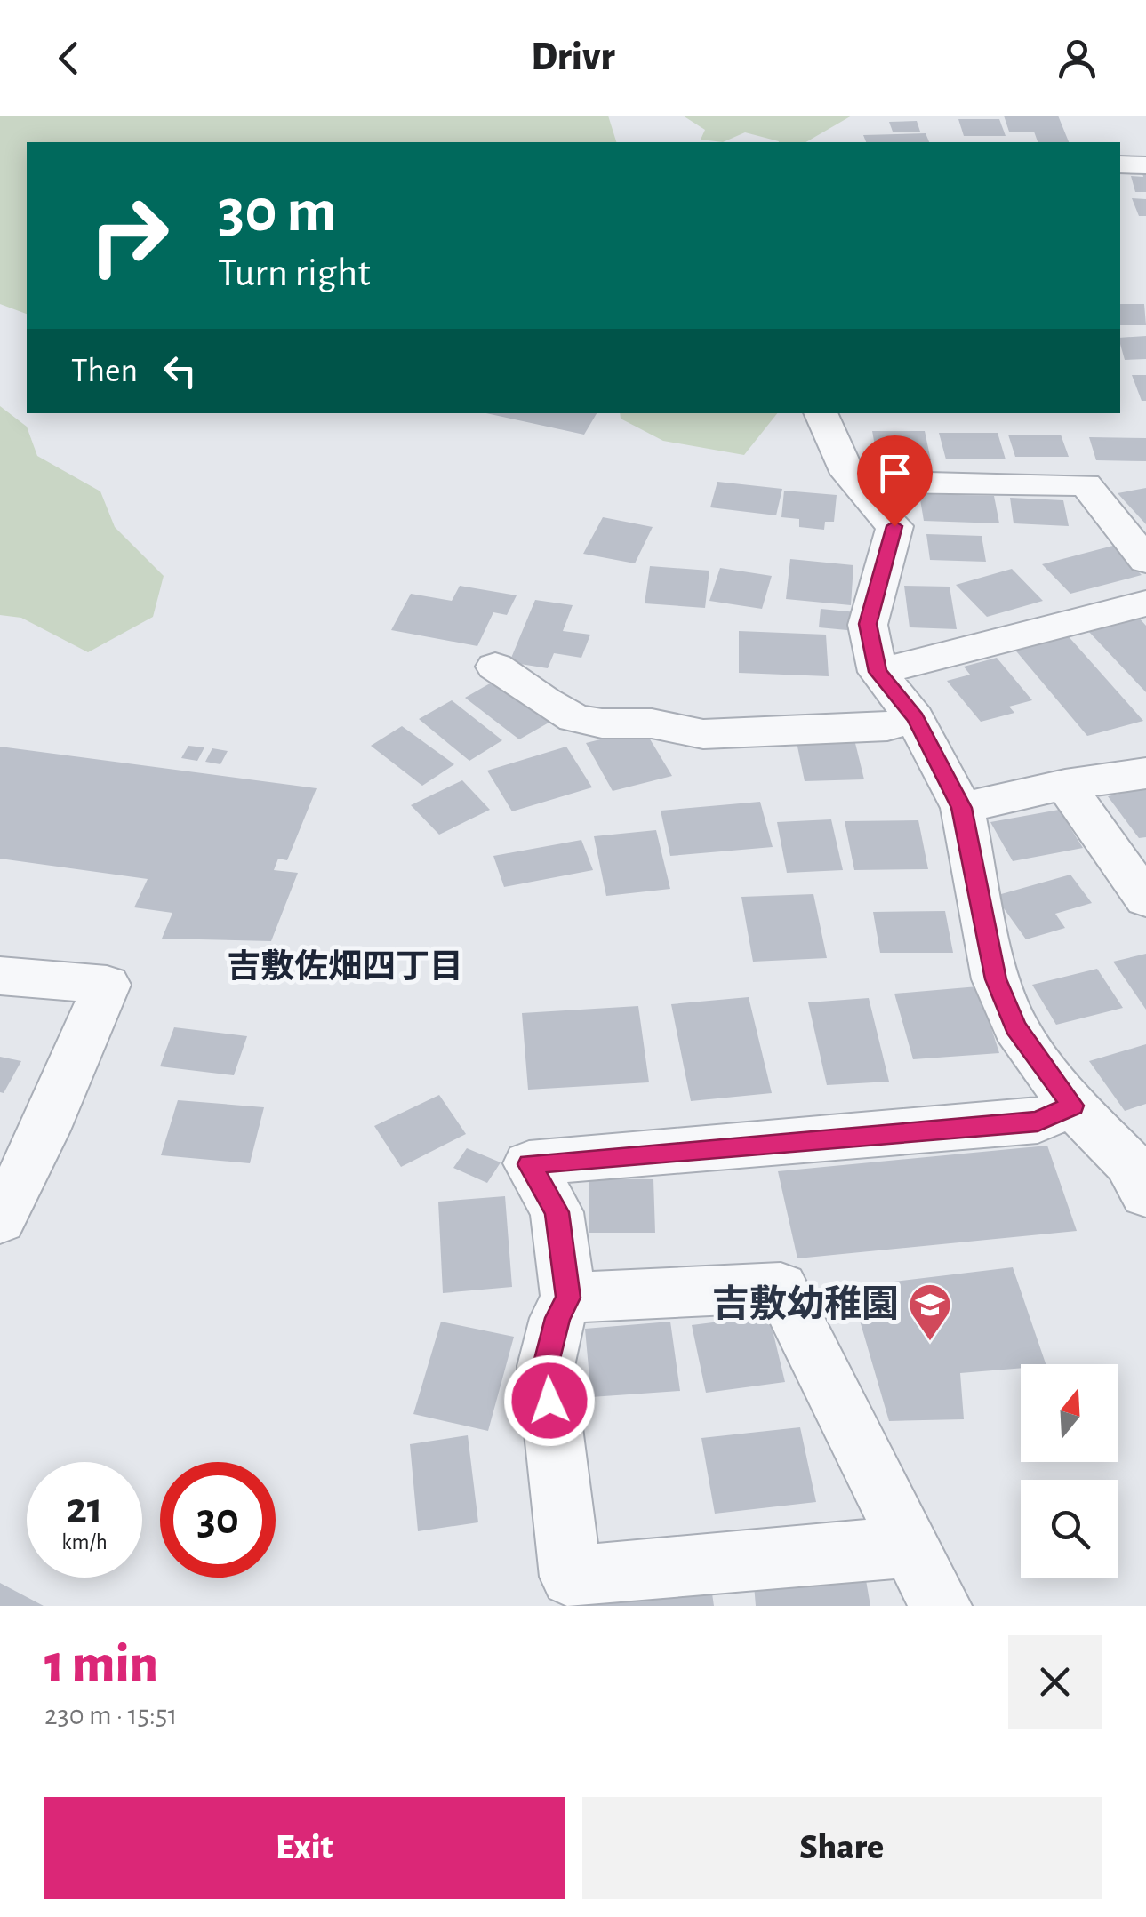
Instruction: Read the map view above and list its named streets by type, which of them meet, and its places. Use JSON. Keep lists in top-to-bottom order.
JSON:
{
  "districts": ["吉敷佐畑四丁目"],
  "places": {
    "school or university": ["吉敷幼稚園"]
  },
  "north": "top",
  "page": {
    "header": "Drivr",
    "turn": ["30 m", "Turn right"],
    "then": "Then",
    "speed": "21 km/h",
    "limit": "30",
    "heading": ["1 min", "230 m · 15:51"],
    "buttons": ["Exit", "Share"]
  }
}
